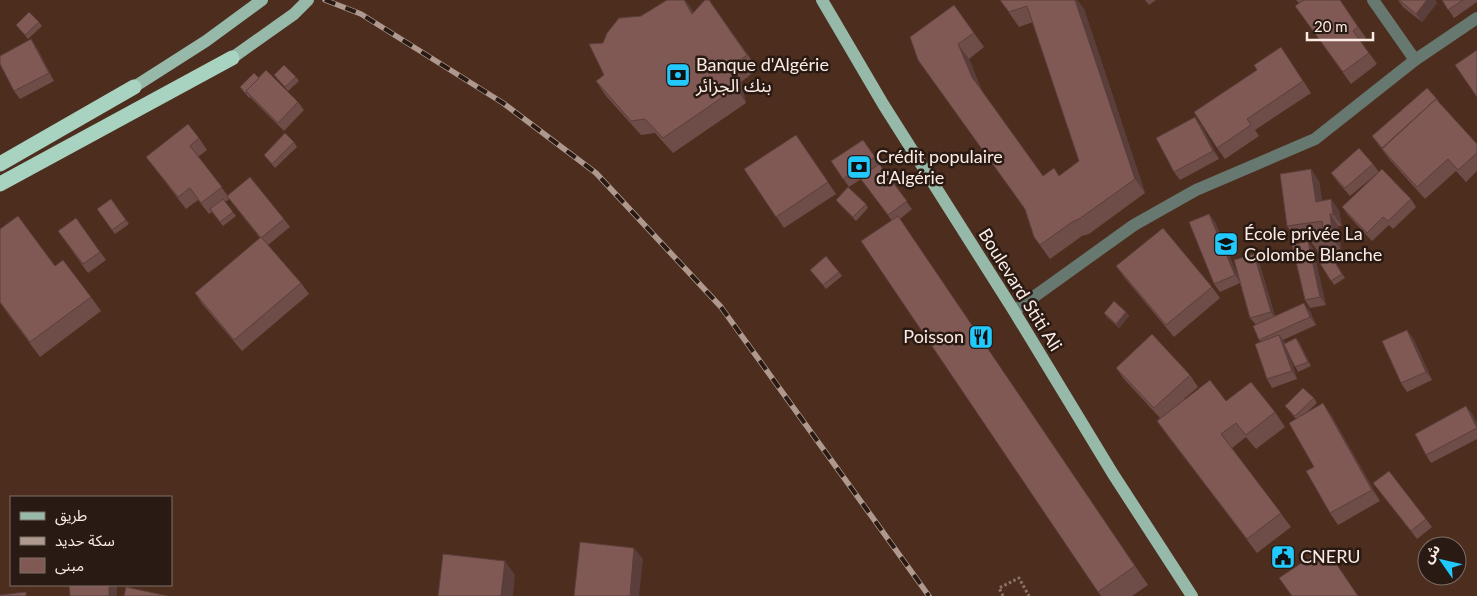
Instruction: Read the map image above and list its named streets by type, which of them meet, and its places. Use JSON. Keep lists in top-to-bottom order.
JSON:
{
  "streets": {
    "main road": ["Boulevard Stiti Ali"]
  },
  "places": {
    "bank": ["Banque d'Algérie بنك الجزائر", "Crédit populaire d'Algérie"],
    "school or university": ["École privée La Colombe Blanche"],
    "restaurant": ["Poisson"],
    "public building": ["CNERU"]
  },
  "legend": ["طريق", "سكة حديد", "مبنى"],
  "scale_bar": "20 m",
  "north": "top left"
}
